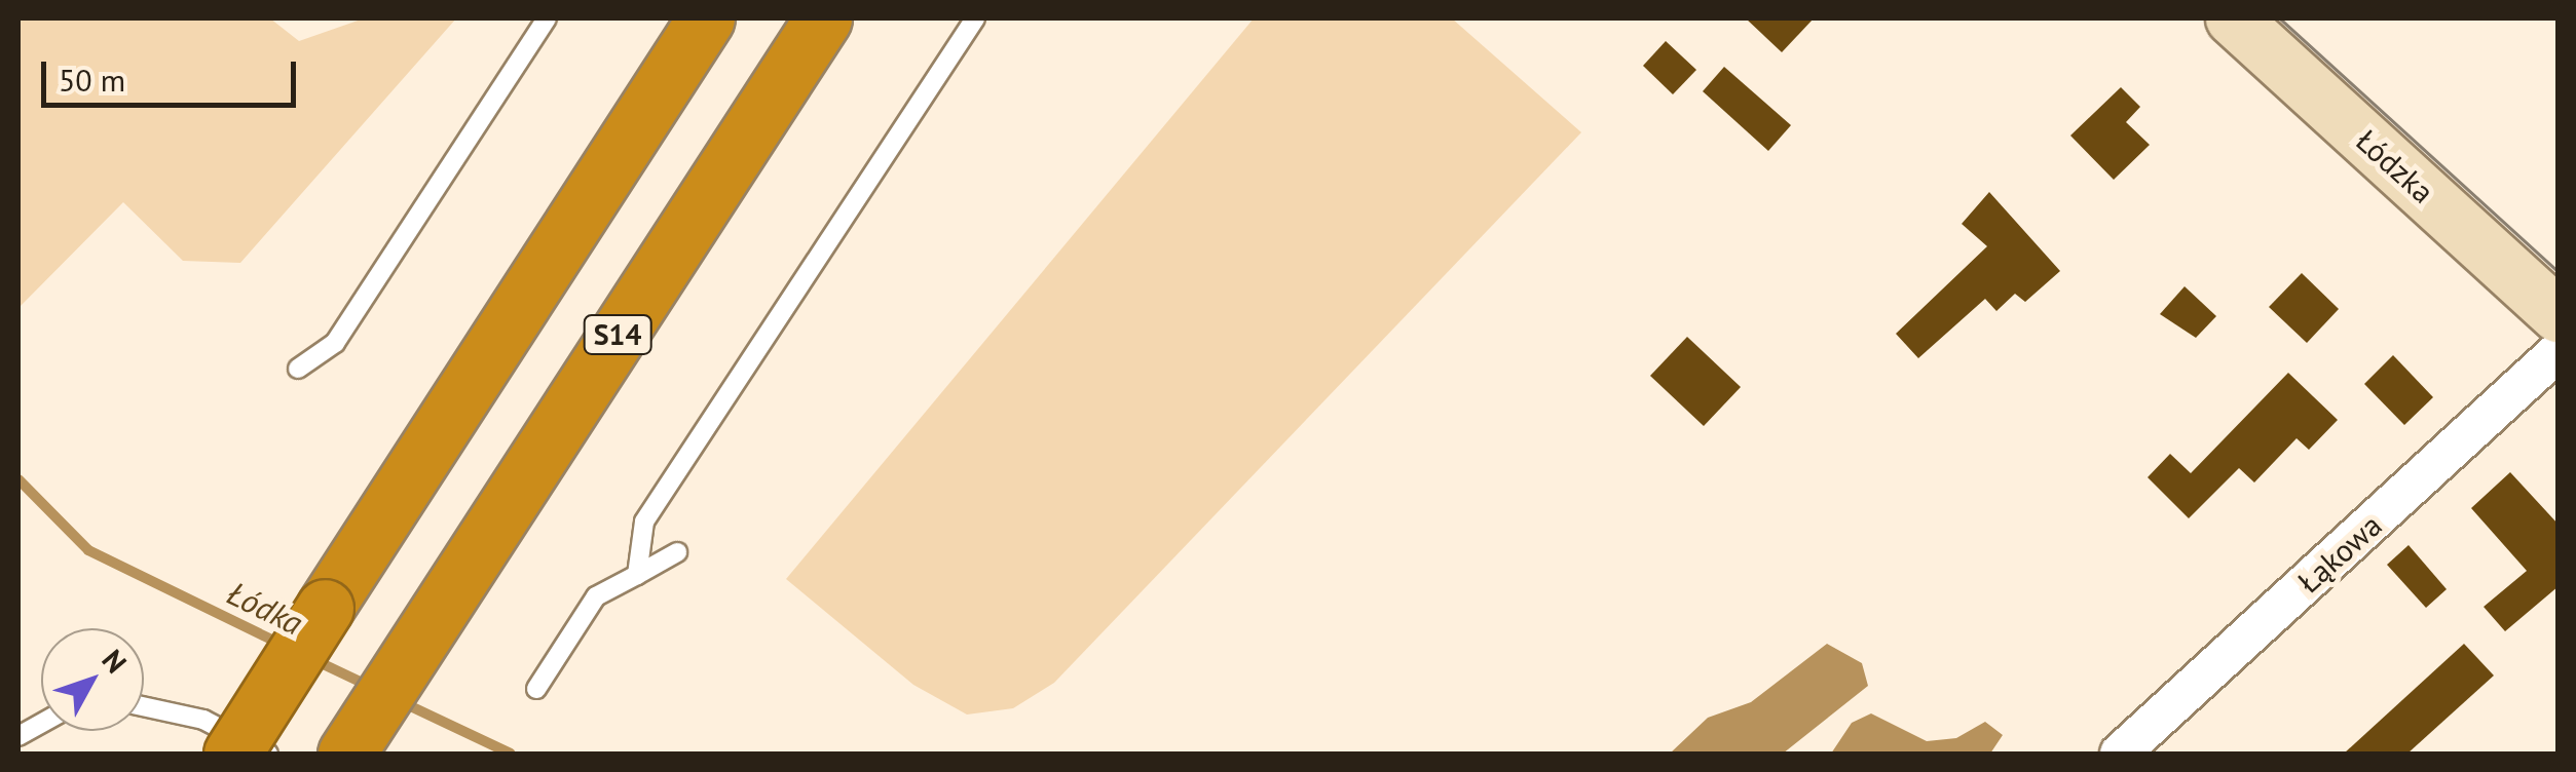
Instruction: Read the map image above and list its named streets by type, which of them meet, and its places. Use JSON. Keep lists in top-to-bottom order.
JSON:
{
  "streets": {
    "highway": ["S14"],
    "main road": ["Łódzka"],
    "street": ["Łąkowa"]
  },
  "water": ["Łódka"],
  "scale_bar": "50 m",
  "north": "top right"
}
